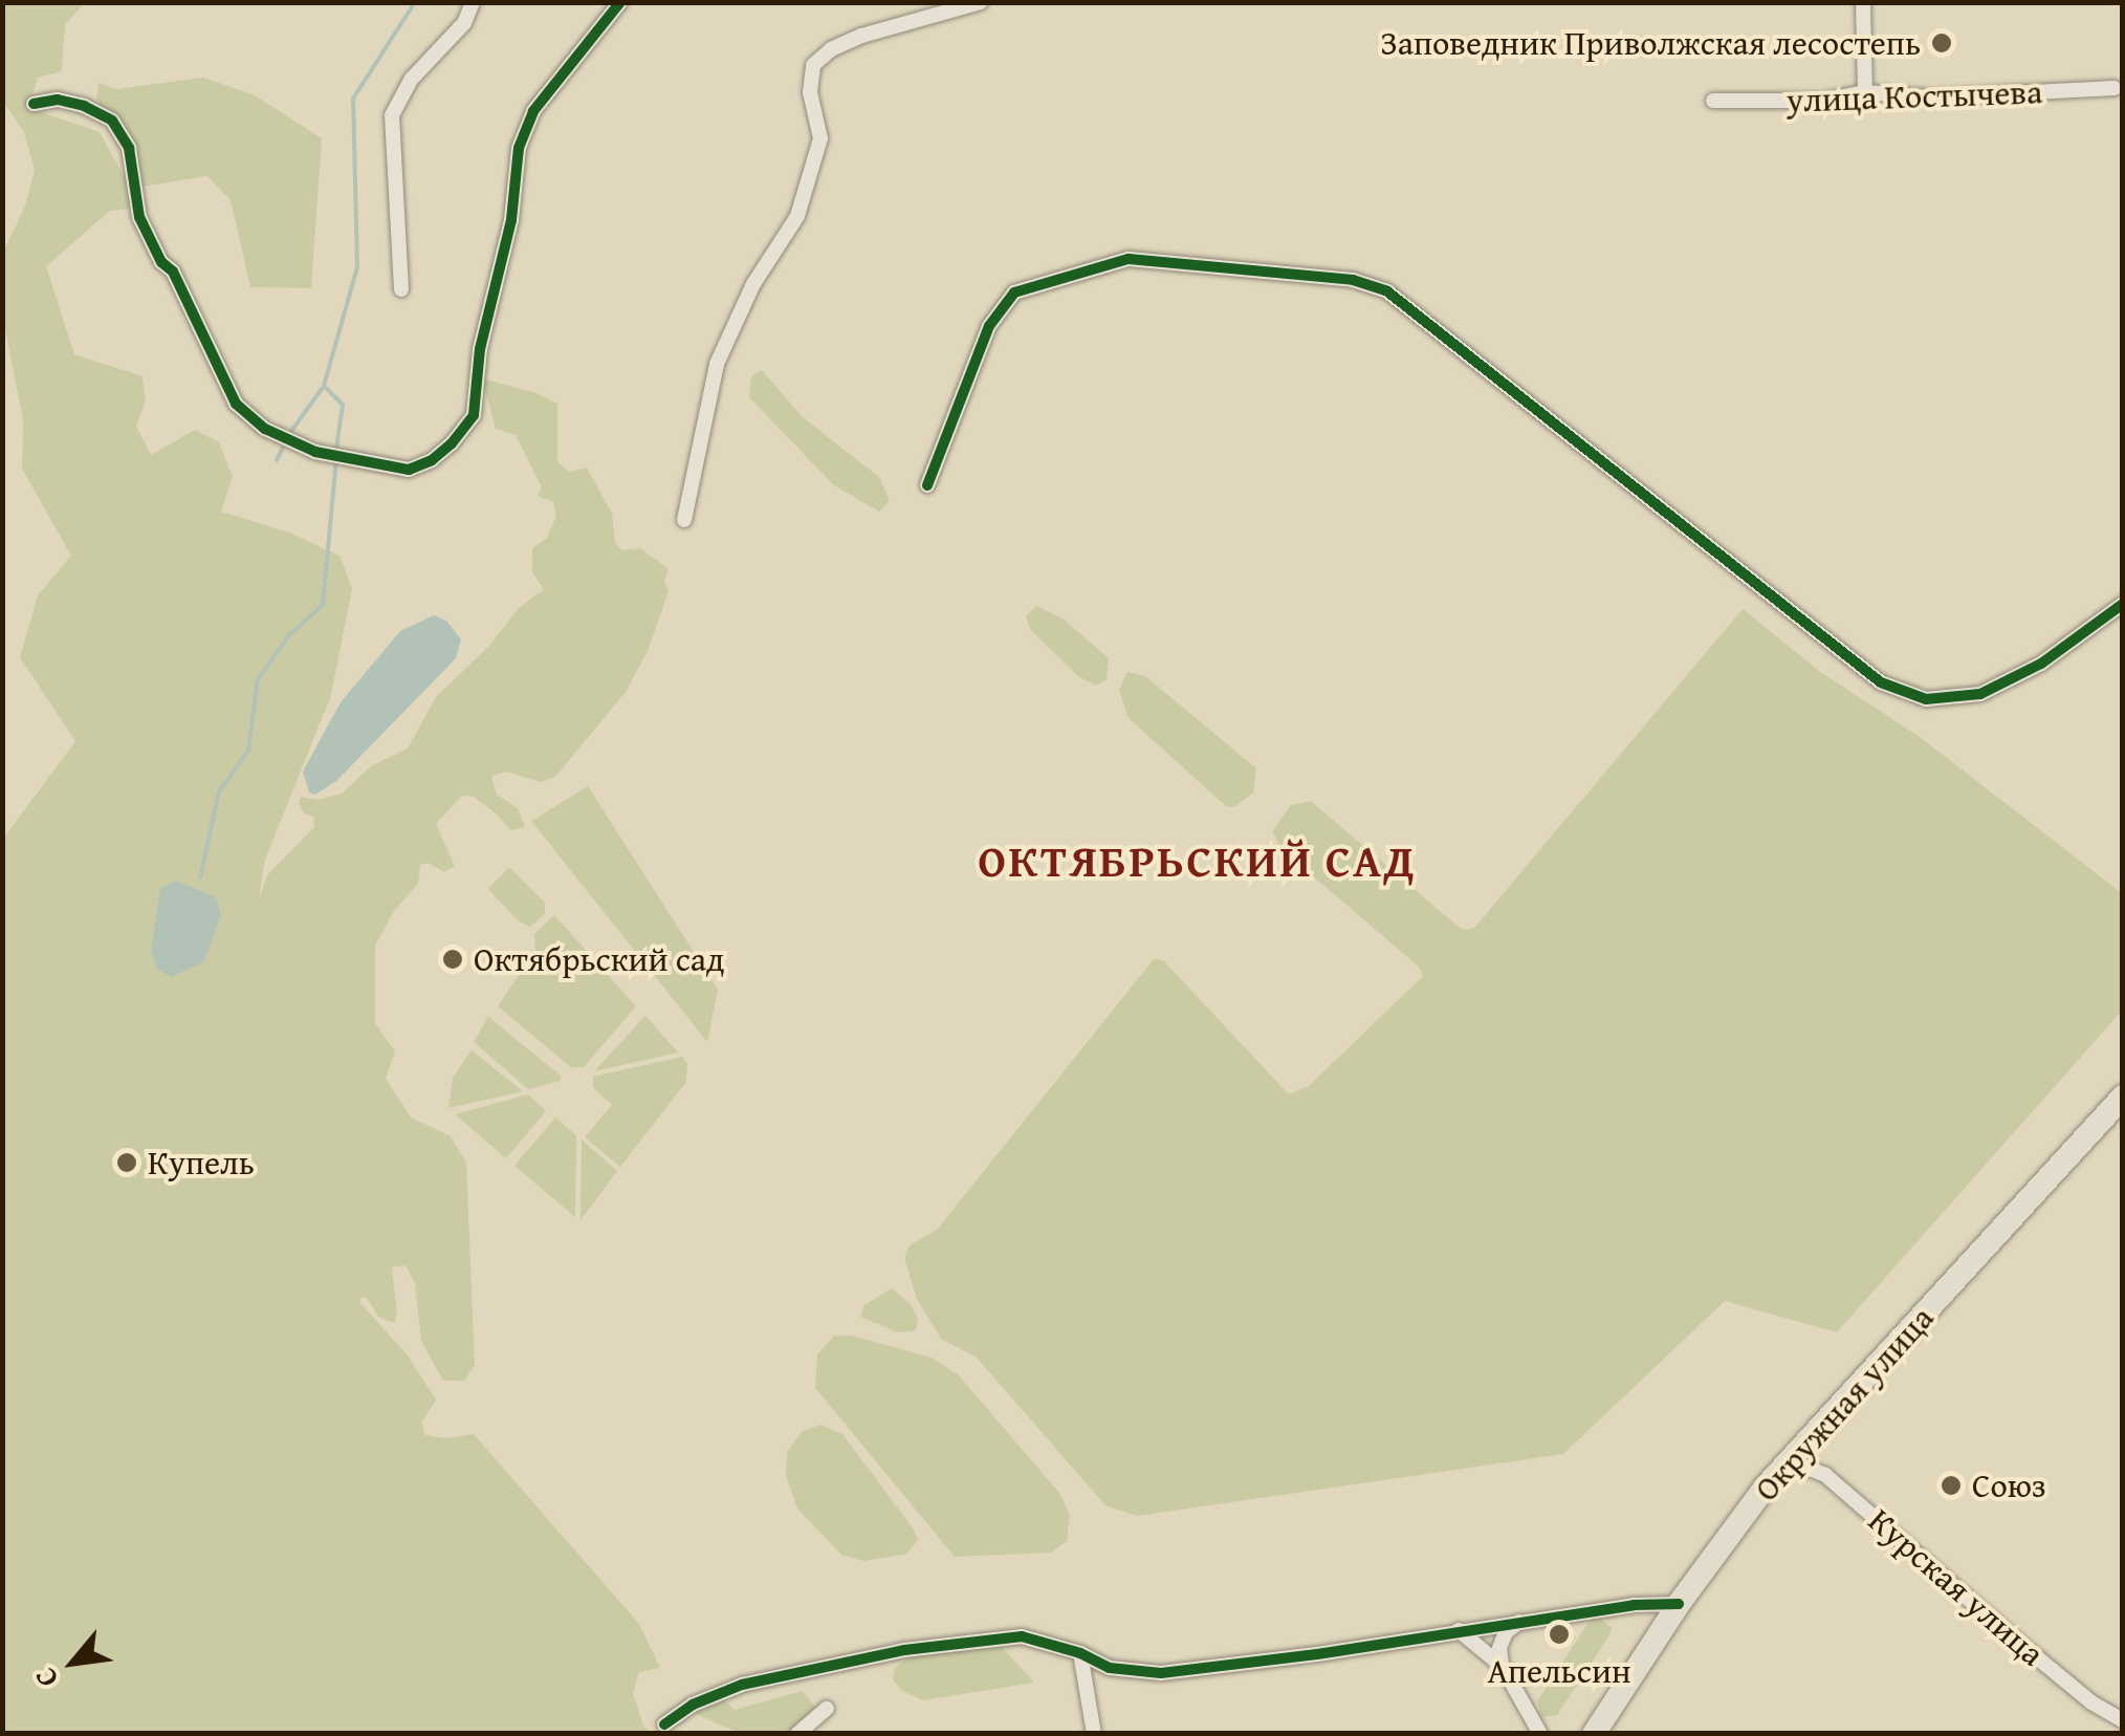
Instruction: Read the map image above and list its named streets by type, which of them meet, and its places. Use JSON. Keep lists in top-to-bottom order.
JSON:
{
  "streets": {
    "main road": ["Окружная улица"],
    "street": ["улица Костычева", "Курская улица"]
  },
  "crossings": [
    ["Окружная улица", "Курская улица"]
  ],
  "districts": ["ОКТЯБРЬСКИЙ САД"],
  "places": [
    "Заповедник Приволжская лесостепь",
    "Октябрьский сад",
    "Купель",
    "Союз",
    "Апельсин"
  ],
  "north": "bottom left"
}
